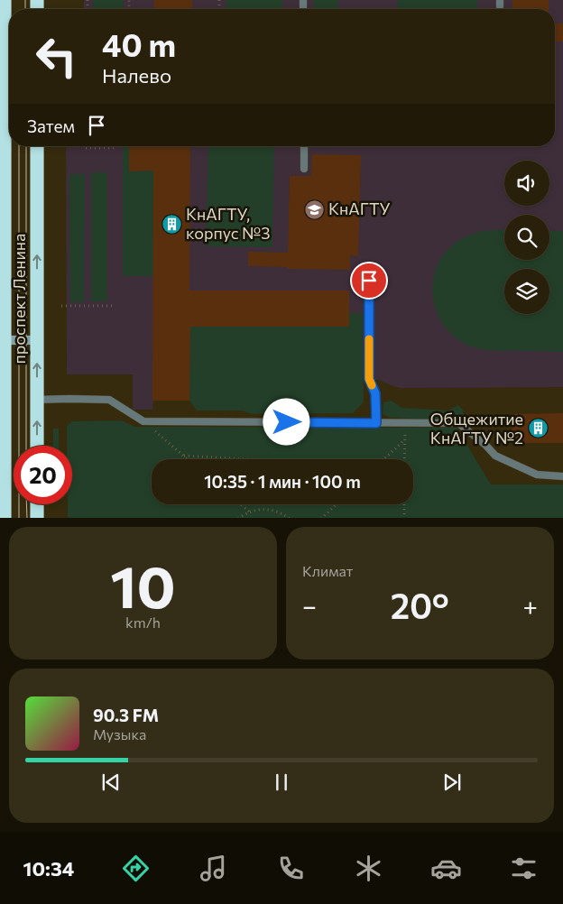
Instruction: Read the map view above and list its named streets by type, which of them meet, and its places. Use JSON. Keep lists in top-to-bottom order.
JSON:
{
  "streets": {
    "highway": ["проспект Ленина"]
  },
  "places": {
    "school or university": ["КнАГТУ"],
    "building": ["КнАГТУ, корпус №3", "Общежитие КнАГТУ №2"]
  },
  "page": {
    "turn": ["40 m", "Налево"],
    "then": "Затем",
    "limit": "20",
    "trip": "10:35 · 1 мин · 100 m",
    "tile": [
      ["10", "km/h"],
      "Климат"
    ],
    "heat": ["−", "20°", "+"],
    "song": ["90.3 FM", "Музыка"],
    "tabs": "10:34"
  }
}
